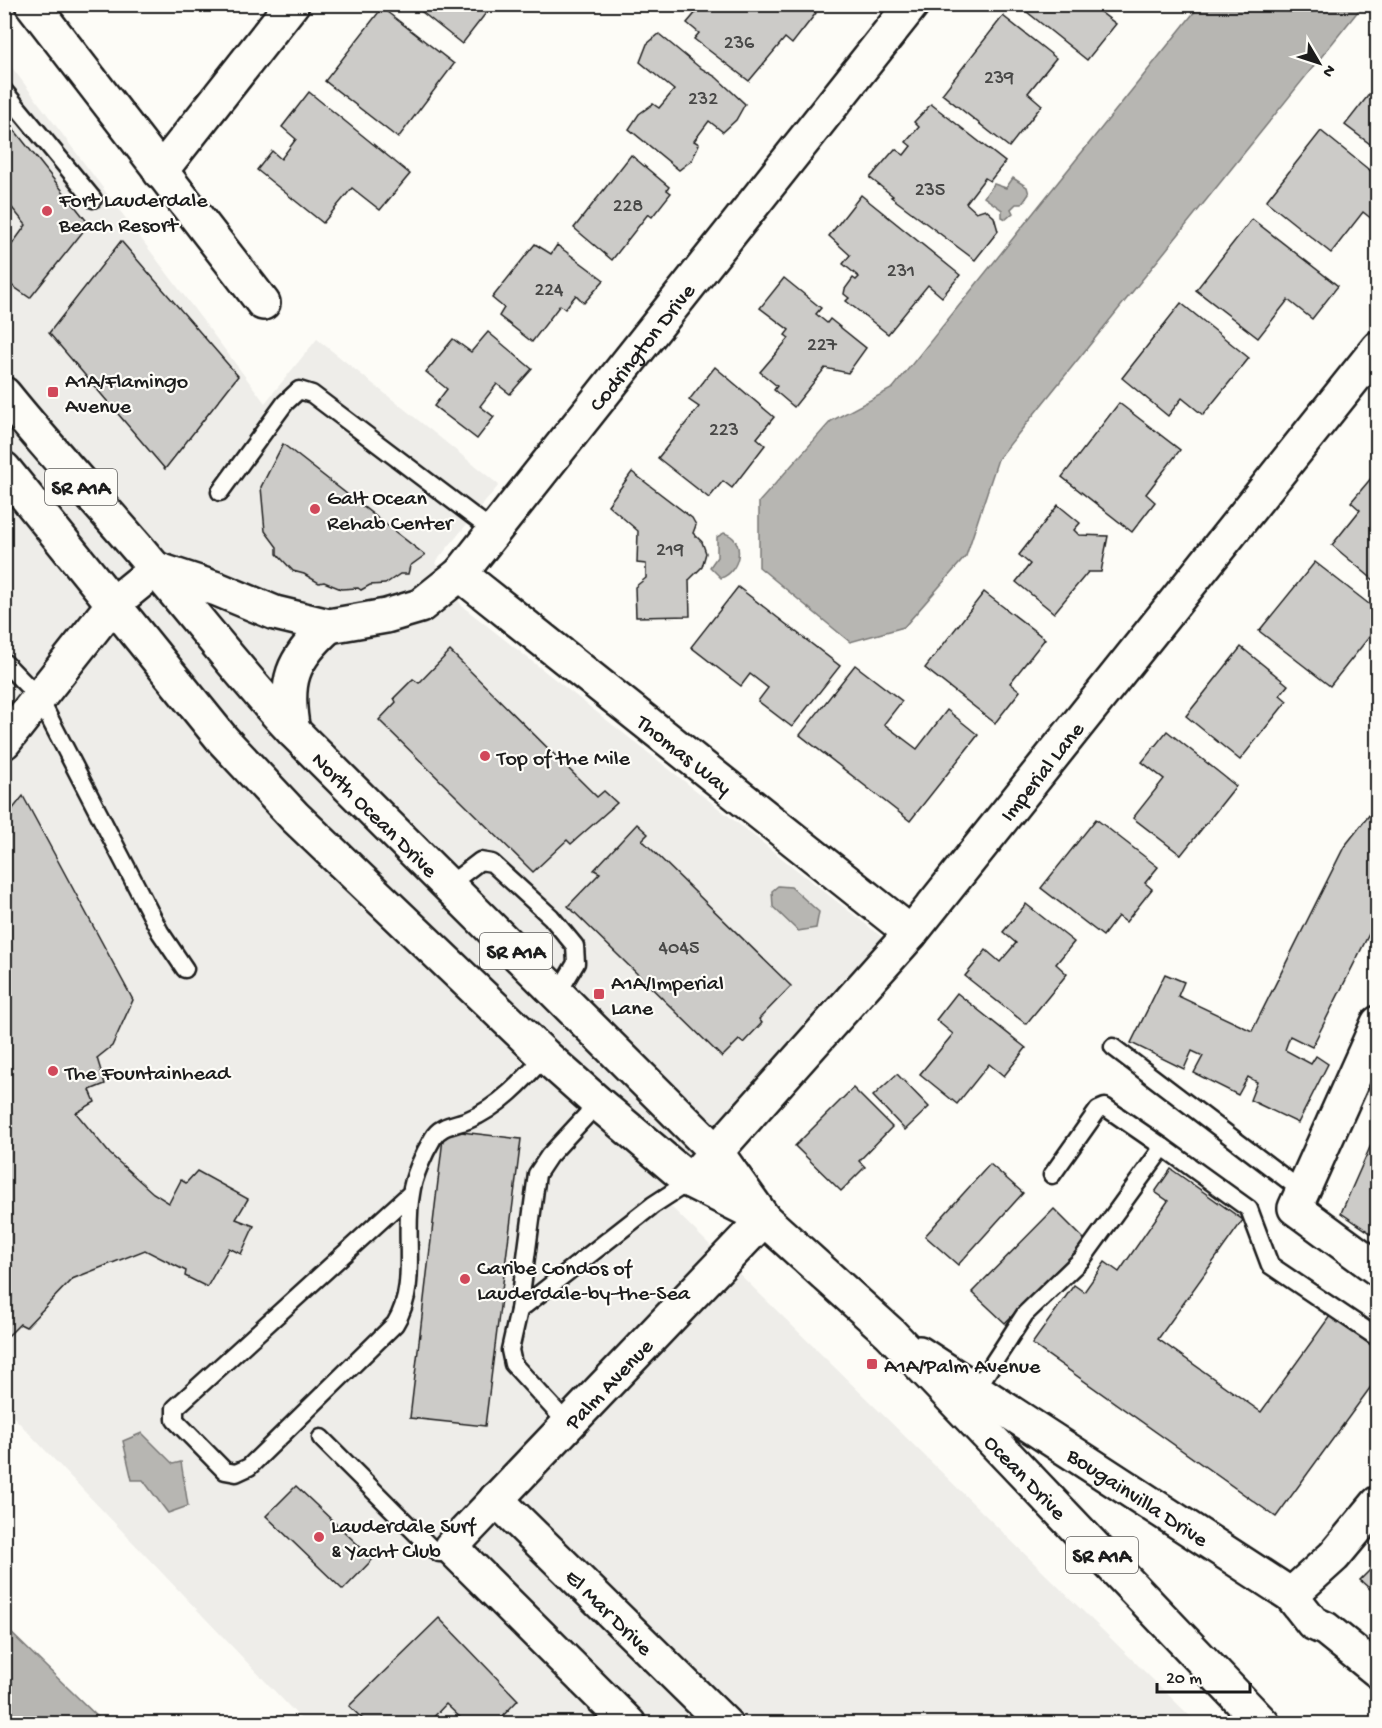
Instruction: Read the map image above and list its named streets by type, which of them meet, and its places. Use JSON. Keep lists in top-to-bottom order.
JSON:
{
  "streets": {
    "street": [
      "Codrington Drive",
      "SR A1A",
      "Thomas Way",
      "Imperial Lane",
      "North Ocean Drive",
      "Palm Avenue",
      "Ocean Drive",
      "Bougainvilla Drive",
      "El Mar Drive"
    ]
  },
  "crossings": [
    ["Codrington Drive", "Thomas Way"],
    ["Codrington Drive", "North Ocean Drive"],
    ["Thomas Way", "Imperial Lane"],
    ["Imperial Lane", "North Ocean Drive"],
    ["North Ocean Drive", "Palm Avenue"],
    ["North Ocean Drive", "Ocean Drive"],
    ["North Ocean Drive", "Bougainvilla Drive"],
    ["Palm Avenue", "El Mar Drive"],
    ["Ocean Drive", "Bougainvilla Drive"]
  ],
  "places": {
    "other": [
      "Fort Lauderdale Beach Resort",
      "Galt Ocean Rehab Center",
      "Top of the Mile",
      "The Fountainhead",
      "Caribe Condos of Lauderdale-by-the-Sea",
      "Lauderdale Surf & Yacht Club"
    ],
    "transit": ["A1A/Flamingo Avenue", "A1A/Imperial Lane", "A1A/Palm Avenue"]
  },
  "house_numbers": [
    "236",
    "239",
    "232",
    "235",
    "228",
    "231",
    "224",
    "227",
    "223",
    "219",
    "4045"
  ],
  "scale_bar": "20 m",
  "north": "bottom right"
}
